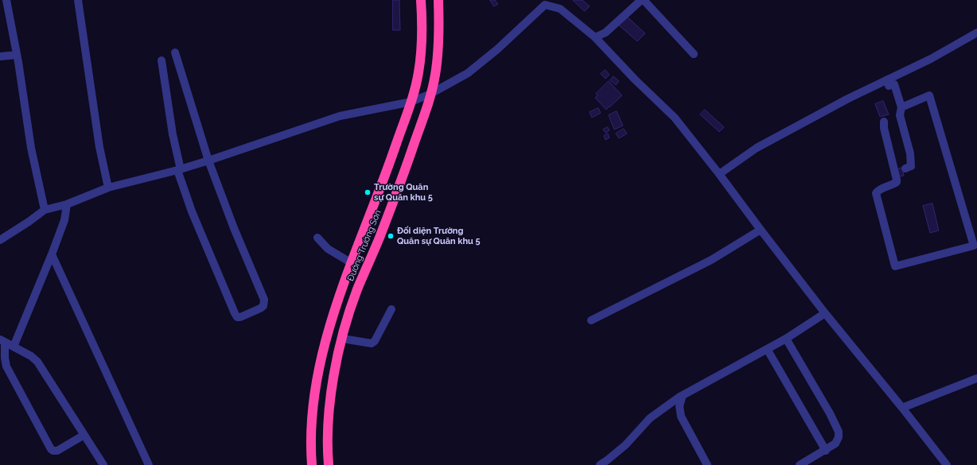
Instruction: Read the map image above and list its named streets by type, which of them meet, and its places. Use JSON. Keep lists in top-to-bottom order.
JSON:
{
  "streets": {
    "highway": ["Đường Trường Sơn"]
  },
  "places": ["Trường Quân sự Quân khu 5", "Đối diện Trường Quân sự Quân khu 5"]
}
